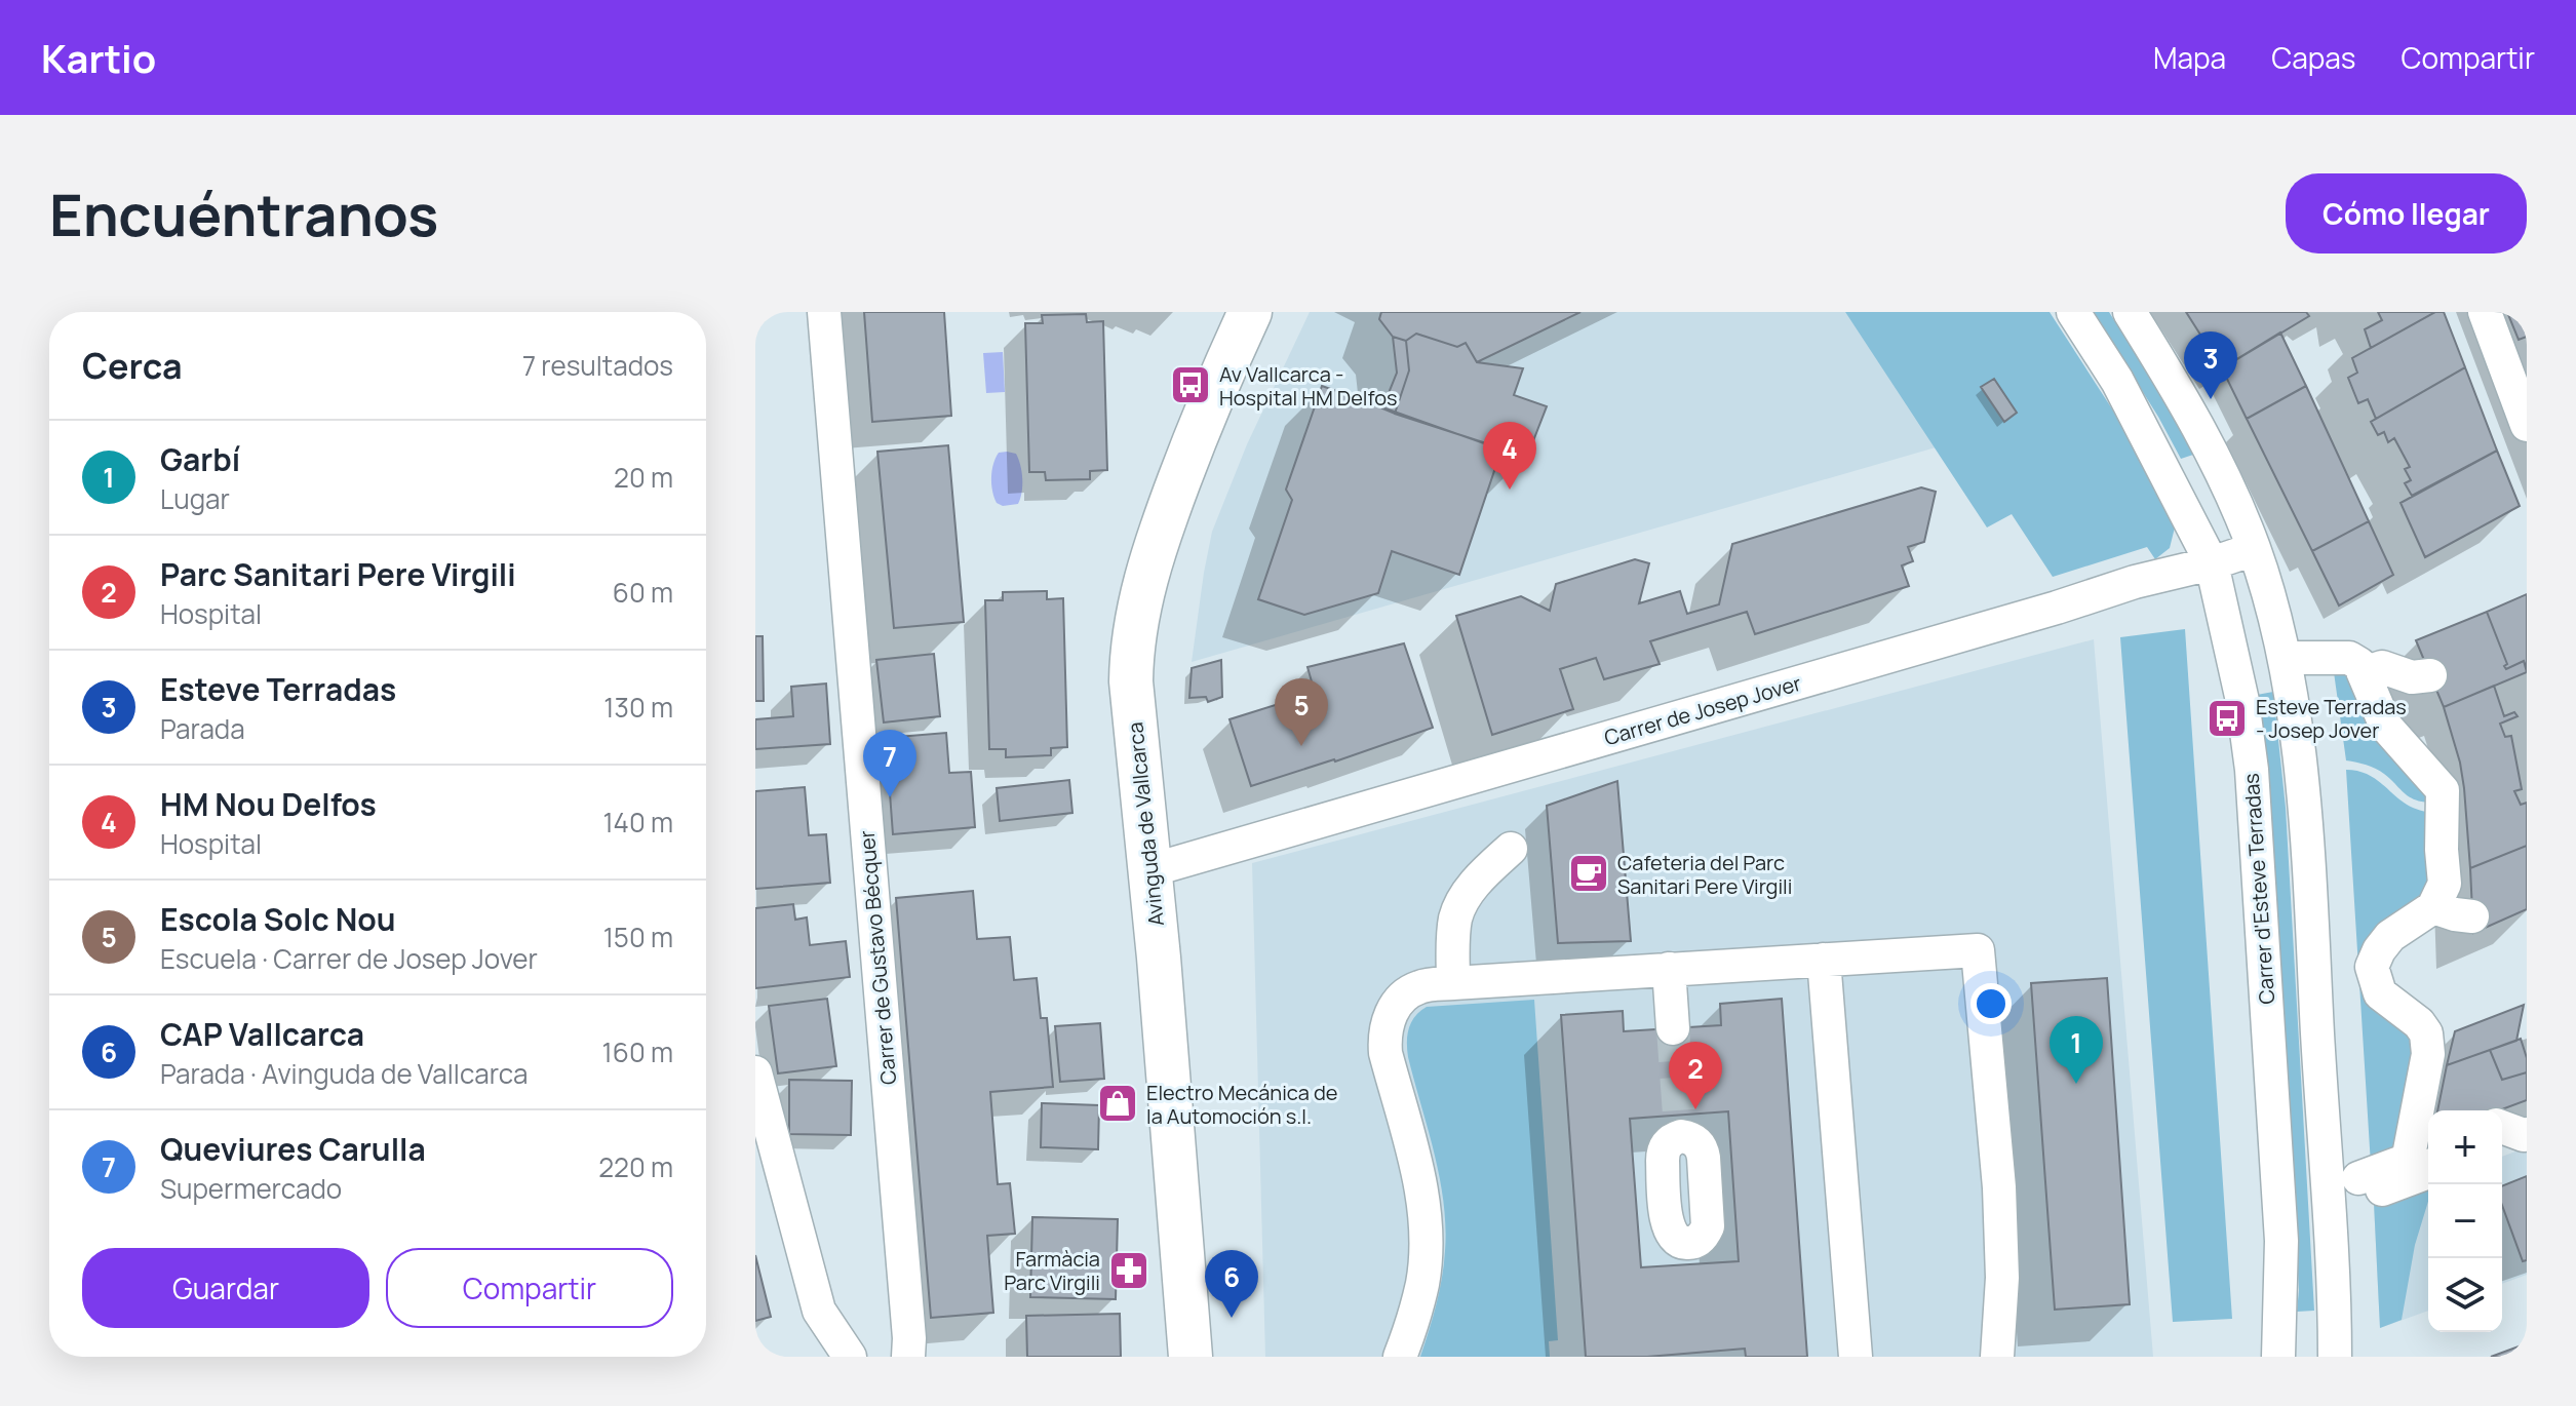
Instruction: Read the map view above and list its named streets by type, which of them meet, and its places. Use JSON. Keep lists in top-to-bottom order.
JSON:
{
  "streets": {
    "main road": ["Avinguda de Vallcarca"],
    "street": ["Carrer de Josep Jover", "Carrer d'Esteve Terradas", "Carrer de Gustavo Bécquer"]
  },
  "crossings": [
    ["Carrer de Josep Jover", "Avinguda de Vallcarca"],
    ["Carrer de Josep Jover", "Carrer d'Esteve Terradas"]
  ],
  "places": {
    "bus stop": ["Av Vallcarca - Hospital HM Delfos", "Esteve Terradas - Josep Jover"],
    "cafe": ["Cafeteria del Parc Sanitari Pere Virgili"],
    "shop": ["Electro Mecánica de la Automoción s.l."],
    "pharmacy": ["Farmàcia Parc Virgili"]
  },
  "page": {
    "header": "Kartio",
    "nav": ["Mapa", "Capas", "Compartir"],
    "buttons": [
      "Cómo llegar",
      ["Guardar", "Compartir"]
    ],
    "title": "Encuéntranos",
    "heading": ["Cerca", "7 resultados"],
    "pins": [
      "3",
      "4",
      "5",
      "7",
      "1",
      "2",
      "6"
    ],
    "list": [
      {
        "mark": "1",
        "name": "Garbí",
        "note": "Lugar",
        "value": "20 m"
      },
      {
        "mark": "2",
        "name": "Parc Sanitari Pere Virgili",
        "note": "Hospital",
        "value": "60 m"
      },
      {
        "mark": "3",
        "name": "Esteve Terradas",
        "note": "Parada",
        "value": "130 m"
      },
      {
        "mark": "4",
        "name": "HM Nou Delfos",
        "note": "Hospital",
        "value": "140 m"
      },
      {
        "mark": "5",
        "name": "Escola Solc Nou",
        "note": "Escuela · Carrer de Josep Jover",
        "value": "150 m"
      },
      {
        "mark": "6",
        "name": "CAP Vallcarca",
        "note": "Parada · Avinguda de Vallcarca",
        "value": "160 m"
      },
      {
        "mark": "7",
        "name": "Queviures Carulla",
        "note": "Supermercado",
        "value": "220 m"
      }
    ],
    "map_buttons": ["+", "−"]
  }
}
